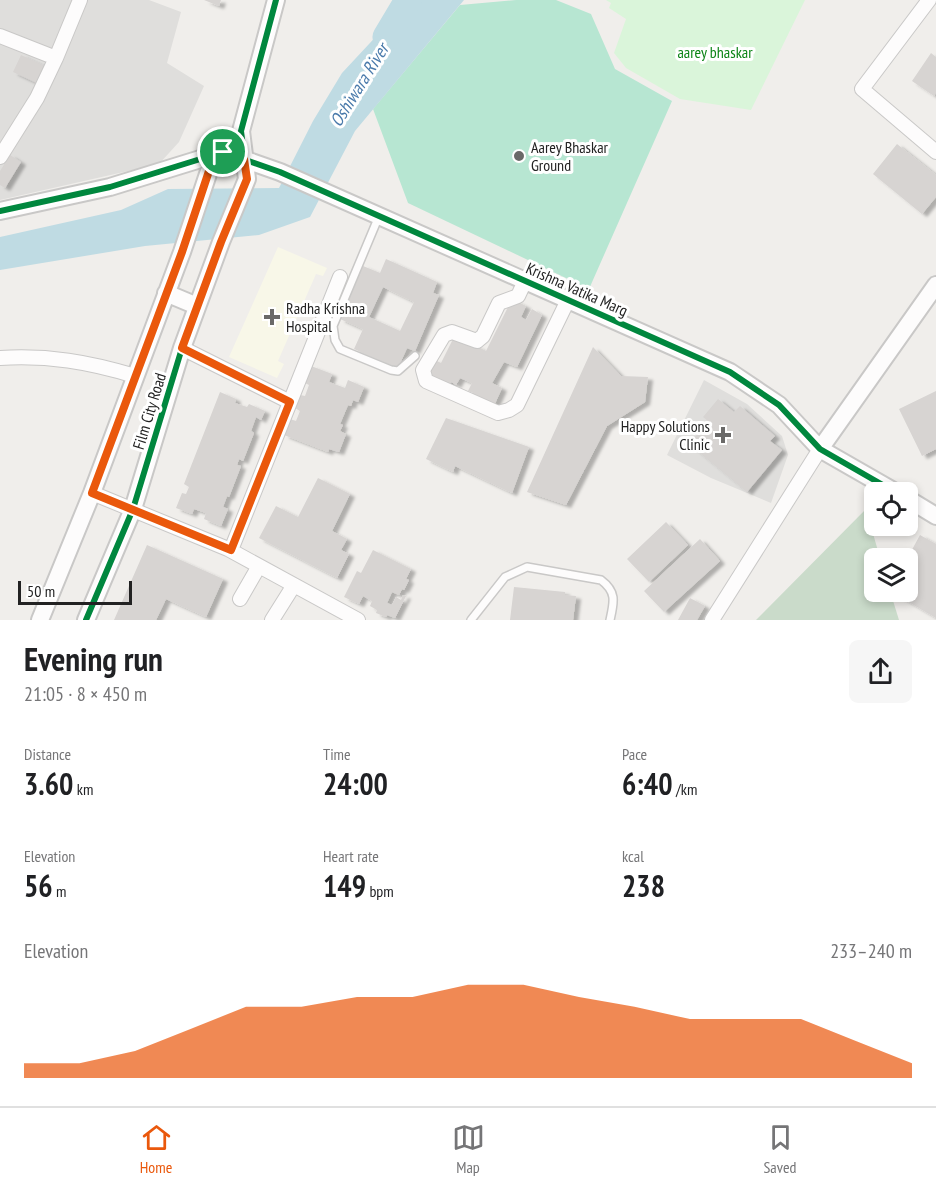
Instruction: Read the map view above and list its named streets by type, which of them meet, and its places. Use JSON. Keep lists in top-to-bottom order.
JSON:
{
  "streets": {
    "street": ["Krishna Vatika Marg", "Film City Road"]
  },
  "crossings": [
    ["Krishna Vatika Marg", "Film City Road"]
  ],
  "water": ["Oshiwara River"],
  "parks": ["aarey bhaskar"],
  "places": {
    "other": ["Aarey Bhaskar Ground"],
    "health": ["Radha Krishna Hospital", "Happy Solutions Clinic"]
  },
  "scale_bar": "50 m",
  "page": {
    "scale": "50 m",
    "heading": ["Evening run", "21:05 · 8 × 450 m"],
    "stats": [
      ["Distance", "3.60 km"],
      ["Time", "24:00"],
      ["Pace", "6:40 /km"],
      ["Elevation", "56 m"],
      ["Heart rate", "149 bpm"],
      ["kcal", "238"]
    ],
    "chart": ["Elevation", "233–240 m"],
    "tabs": ["Home", "Map", "Saved"]
  }
}
